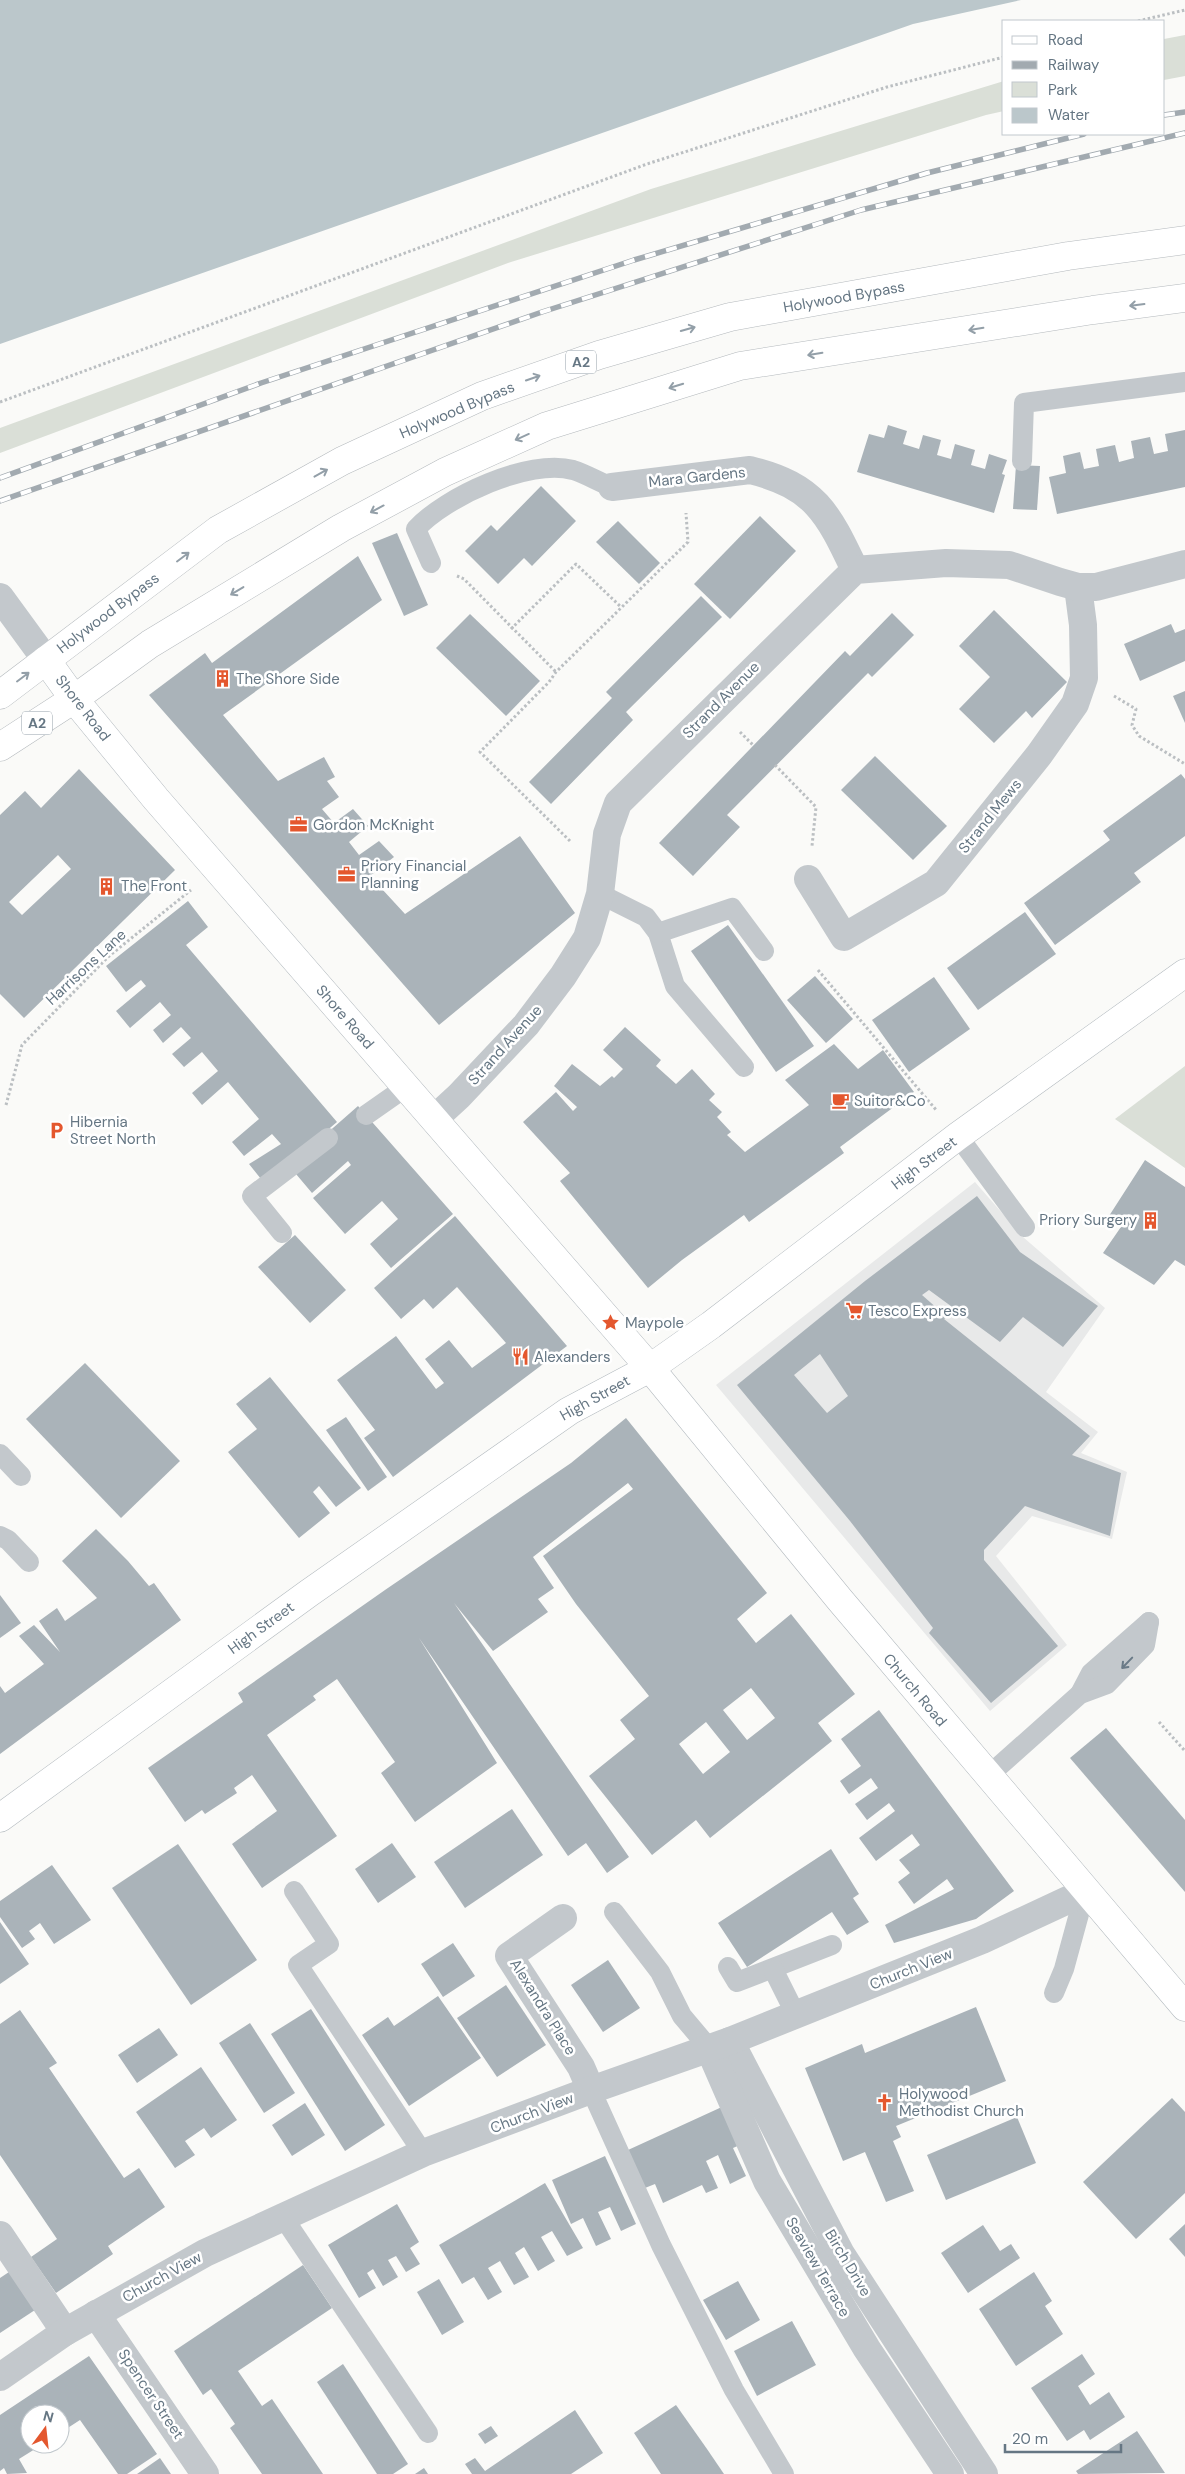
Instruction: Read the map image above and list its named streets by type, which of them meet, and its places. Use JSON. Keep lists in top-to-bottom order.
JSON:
{
  "streets": {
    "main road": [
      "Holywood Bypass",
      "A2",
      "Shore Road",
      "High Street",
      "Church Road"
    ],
    "street": [
      "Mara Gardens",
      "Strand Avenue",
      "Strand Mews",
      "Church View",
      "Alexandra Place",
      "Birch Drive",
      "Seaview Terrace",
      "Spencer Street"
    ],
    "path": ["Harrisons Lane"]
  },
  "crossings": [
    ["Holywood Bypass", "Shore Road"],
    ["A2", "Shore Road"],
    ["Mara Gardens", "Strand Avenue"],
    ["Strand Avenue", "Shore Road"],
    ["Shore Road", "Harrisons Lane"],
    ["Shore Road", "High Street"],
    ["Shore Road", "Church Road"],
    ["High Street", "Church Road"],
    ["Church Road", "Church View"],
    ["Church View", "Alexandra Place"],
    ["Church View", "Birch Drive"],
    ["Church View", "Seaview Terrace"],
    ["Church View", "Spencer Street"],
    ["Birch Drive", "Seaview Terrace"]
  ],
  "places": {
    "building": ["The Shore Side", "The Front", "Priory Surgery"],
    "office": ["Gordon McKnight", "Priory Financial Planning"],
    "cafe": ["Suitor&Co"],
    "parking": ["Hibernia Street North"],
    "supermarket": ["Tesco Express"],
    "place": ["Maypole"],
    "restaurant": ["Alexanders"],
    "church": ["Holywood Methodist Church"]
  },
  "legend": [
    "Road",
    "Railway",
    "Park",
    "Water"
  ],
  "scale_bar": "20 m",
  "north": "top"
}
